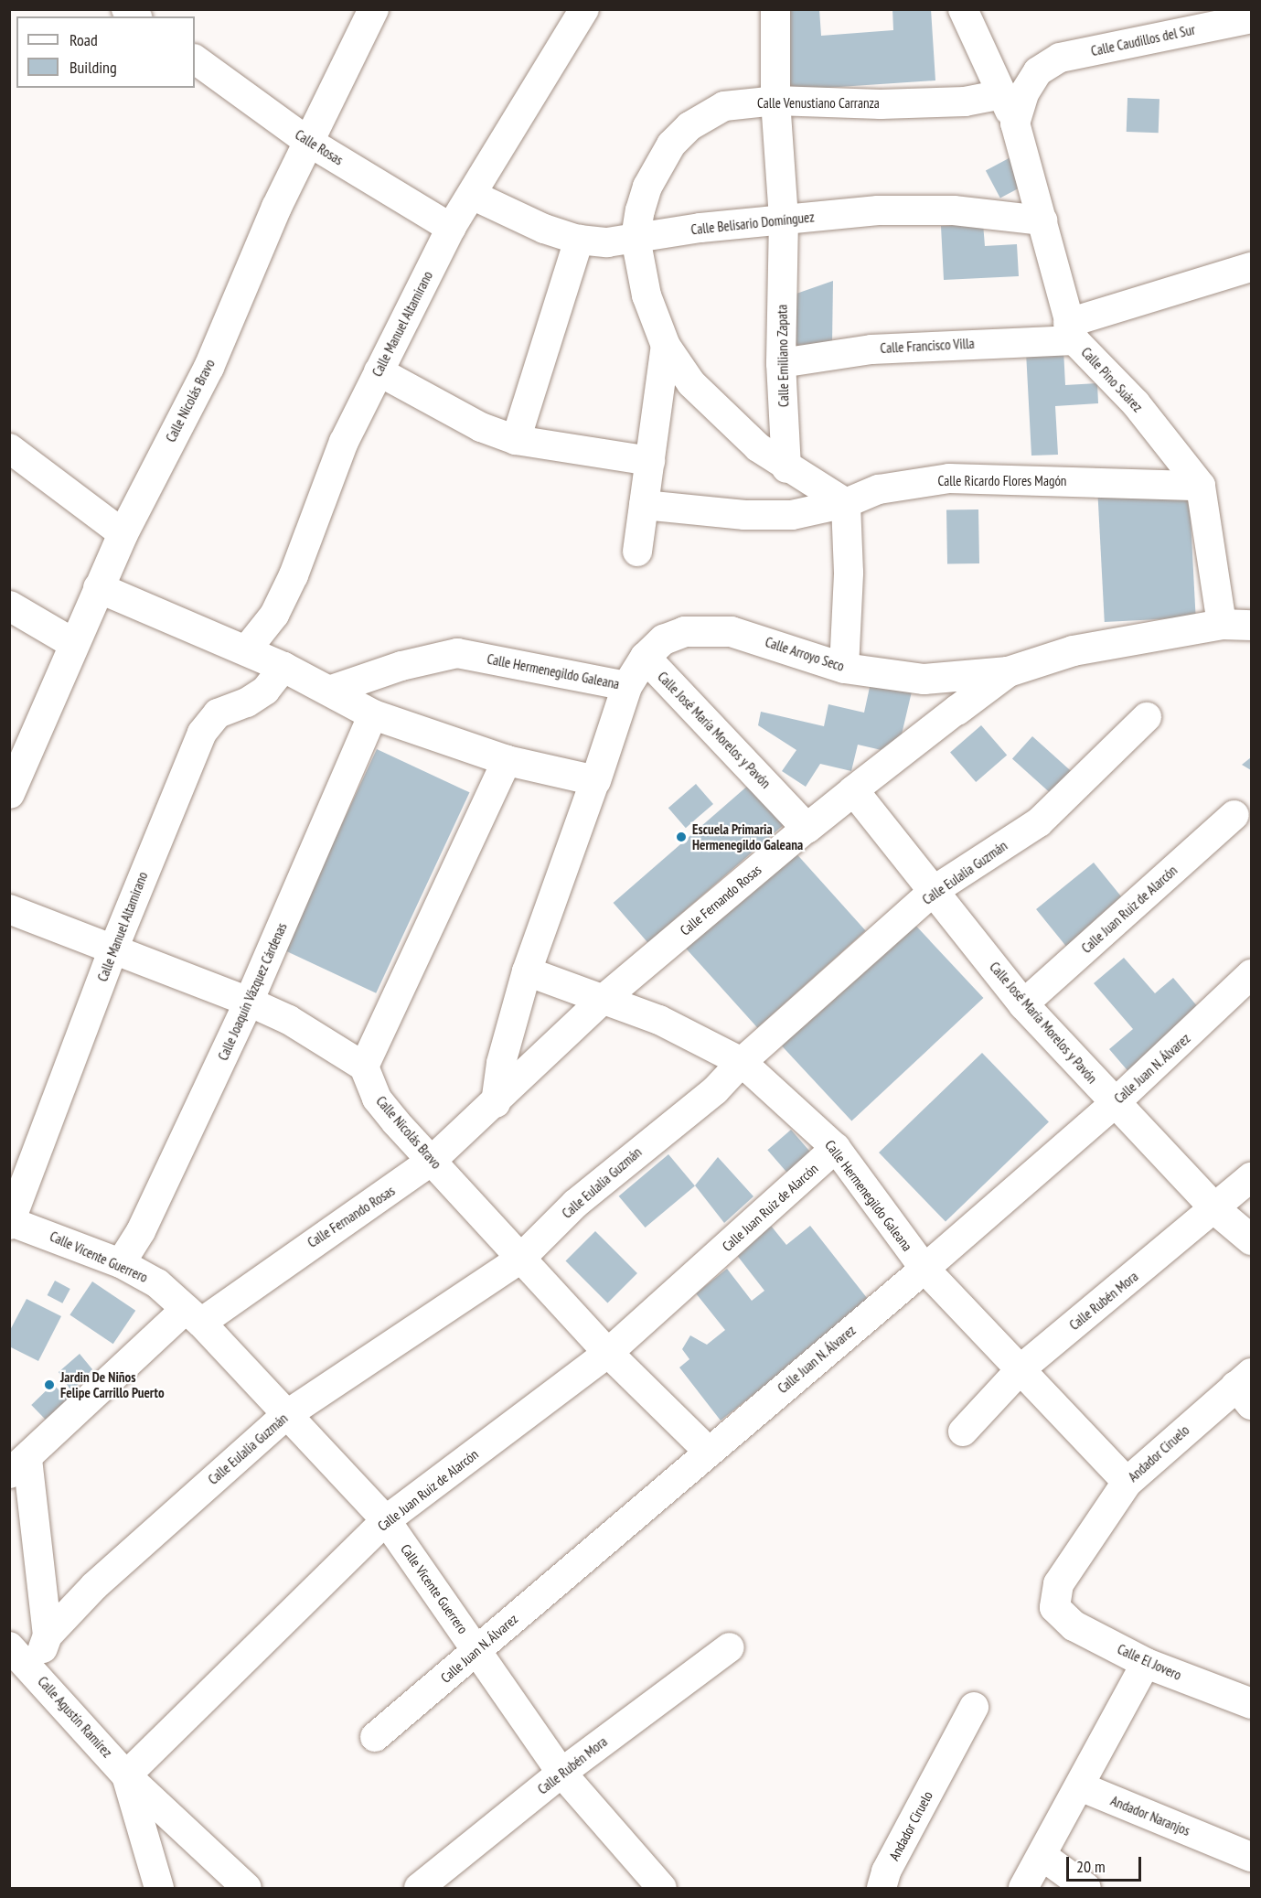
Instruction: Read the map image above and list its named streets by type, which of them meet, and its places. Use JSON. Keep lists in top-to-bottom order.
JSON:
{
  "streets": {
    "street": [
      "Calle Caudillos del Sur",
      "Calle Venustiano Carranza",
      "Calle Rosas",
      "Calle Belisario Domínguez",
      "Calle Manuel Altamirano",
      "Calle Francisco Villa",
      "Calle Emiliano Zapata",
      "Calle Pino Suárez",
      "Calle Nicolás Bravo",
      "Calle Ricardo Flores Magón",
      "Calle Arroyo Seco",
      "Calle Hermenegildo Galeana",
      "Calle José María Morelos y Pavón",
      "Calle Eulalia Guzmán",
      "Calle Fernando Rosas",
      "Calle Juan Ruiz de Alarcón",
      "Calle Joaquín Vázquez Cárdenas",
      "Calle Juan N. Álvarez",
      "Calle Vicente Guerrero",
      "Calle Rubén Mora",
      "Andador Ciruelo",
      "Calle El Jovero",
      "Calle Agustín Ramírez",
      "Andador Naranjos"
    ]
  },
  "crossings": [
    ["Calle Venustiano Carranza", "Calle Belisario Domínguez"],
    ["Calle Venustiano Carranza", "Calle Emiliano Zapata"],
    ["Calle Rosas", "Calle Manuel Altamirano"],
    ["Calle Rosas", "Calle Nicolás Bravo"],
    ["Calle Belisario Domínguez", "Calle Manuel Altamirano"],
    ["Calle Belisario Domínguez", "Calle Emiliano Zapata"],
    ["Calle Manuel Altamirano", "Calle Vicente Guerrero"],
    ["Calle Francisco Villa", "Calle Emiliano Zapata"],
    ["Calle Francisco Villa", "Calle Pino Suárez"],
    ["Calle Pino Suárez", "Calle Ricardo Flores Magón"],
    ["Calle Pino Suárez", "Calle Arroyo Seco"],
    ["Calle Nicolás Bravo", "Calle Eulalia Guzmán"],
    ["Calle Nicolás Bravo", "Calle Fernando Rosas"],
    ["Calle Nicolás Bravo", "Calle Juan Ruiz de Alarcón"],
    ["Calle Nicolás Bravo", "Calle Juan N. Álvarez"],
    ["Calle Arroyo Seco", "Calle Hermenegildo Galeana"],
    ["Calle Arroyo Seco", "Calle José María Morelos y Pavón"],
    ["Calle Arroyo Seco", "Calle Fernando Rosas"],
    ["Calle Hermenegildo Galeana", "Calle Eulalia Guzmán"],
    ["Calle Hermenegildo Galeana", "Calle Fernando Rosas"],
    ["Calle Hermenegildo Galeana", "Calle Juan Ruiz de Alarcón"],
    ["Calle Hermenegildo Galeana", "Calle Juan N. Álvarez"],
    ["Calle Hermenegildo Galeana", "Calle Rubén Mora"],
    ["Calle Hermenegildo Galeana", "Andador Ciruelo"],
    ["Calle José María Morelos y Pavón", "Calle Eulalia Guzmán"],
    ["Calle José María Morelos y Pavón", "Calle Fernando Rosas"],
    ["Calle José María Morelos y Pavón", "Calle Juan Ruiz de Alarcón"],
    ["Calle José María Morelos y Pavón", "Calle Juan N. Álvarez"],
    ["Calle José María Morelos y Pavón", "Calle Rubén Mora"],
    ["Calle Eulalia Guzmán", "Calle Vicente Guerrero"],
    ["Calle Eulalia Guzmán", "Calle Agustín Ramírez"],
    ["Calle Fernando Rosas", "Calle Vicente Guerrero"],
    ["Calle Fernando Rosas", "Calle Agustín Ramírez"],
    ["Calle Juan Ruiz de Alarcón", "Calle Vicente Guerrero"],
    ["Calle Juan Ruiz de Alarcón", "Calle Agustín Ramírez"],
    ["Calle Joaquín Vázquez Cárdenas", "Calle Vicente Guerrero"],
    ["Calle Juan N. Álvarez", "Calle Vicente Guerrero"],
    ["Calle Vicente Guerrero", "Calle Rubén Mora"],
    ["Andador Ciruelo", "Calle El Jovero"]
  ],
  "places": ["Escuela Primaria Hermenegildo Galeana", "Jardin De Niños Felipe Carrillo Puerto"],
  "legend": ["Road", "Building"],
  "scale_bar": "20 m"
}
